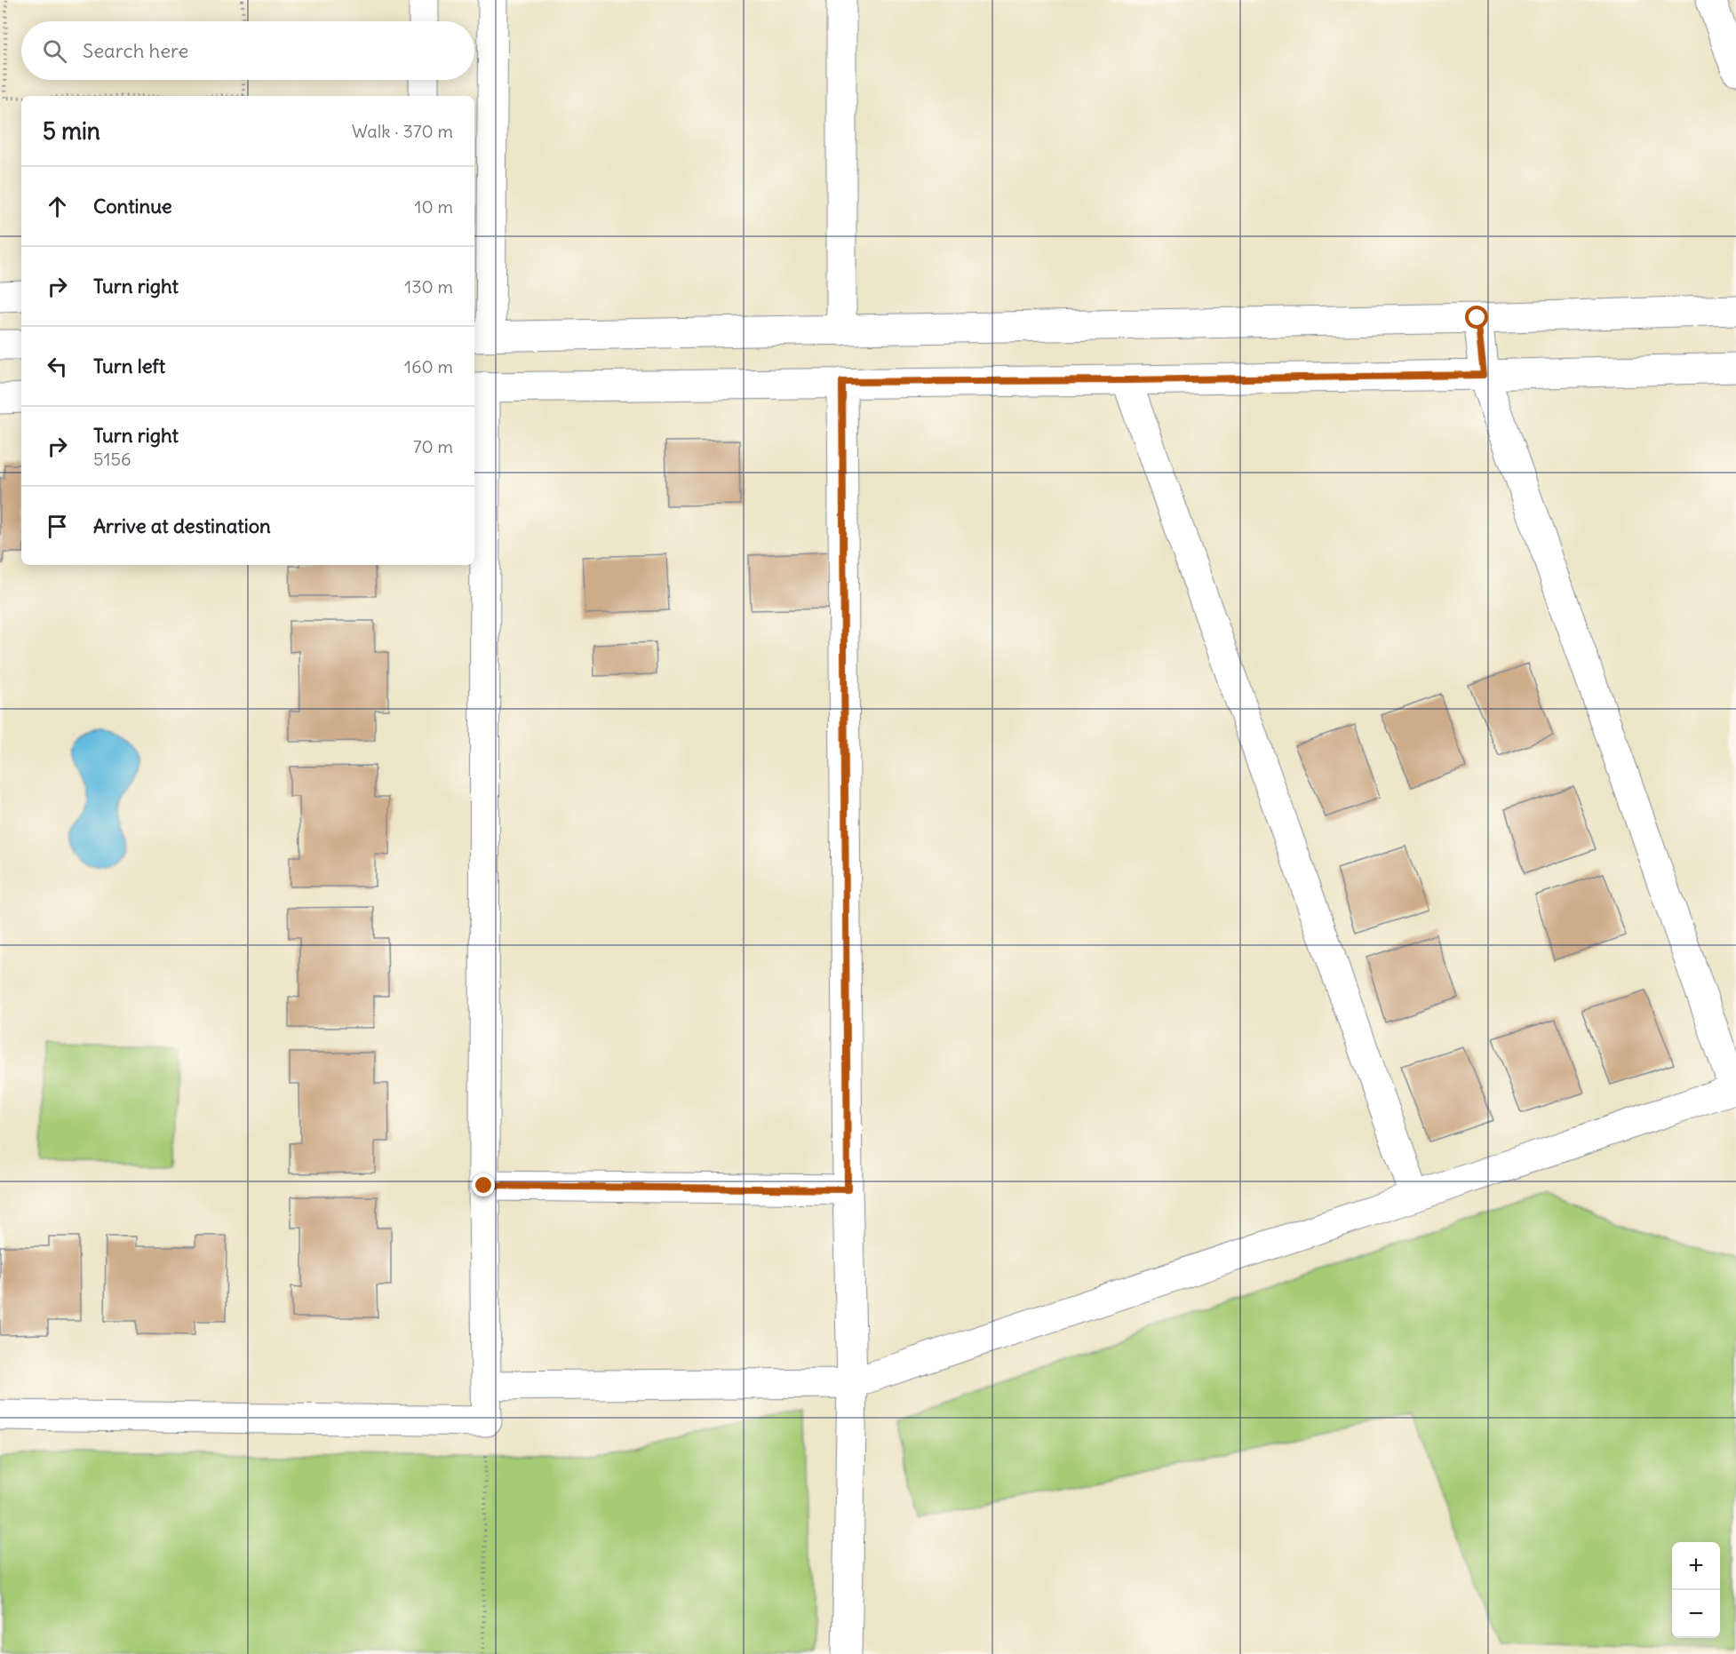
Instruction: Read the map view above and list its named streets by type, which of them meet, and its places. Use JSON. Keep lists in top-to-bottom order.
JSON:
{
  "page": {
    "search": "Search here",
    "heading": ["5 min", "Walk · 370 m"],
    "list": [
      ["Continue", "10 m"],
      ["Turn right", "130 m"],
      ["Turn left", "160 m"],
      ["Turn right", "5156", "70 m"],
      "Arrive at destination"
    ],
    "map_buttons": ["+", "−"]
  }
}
